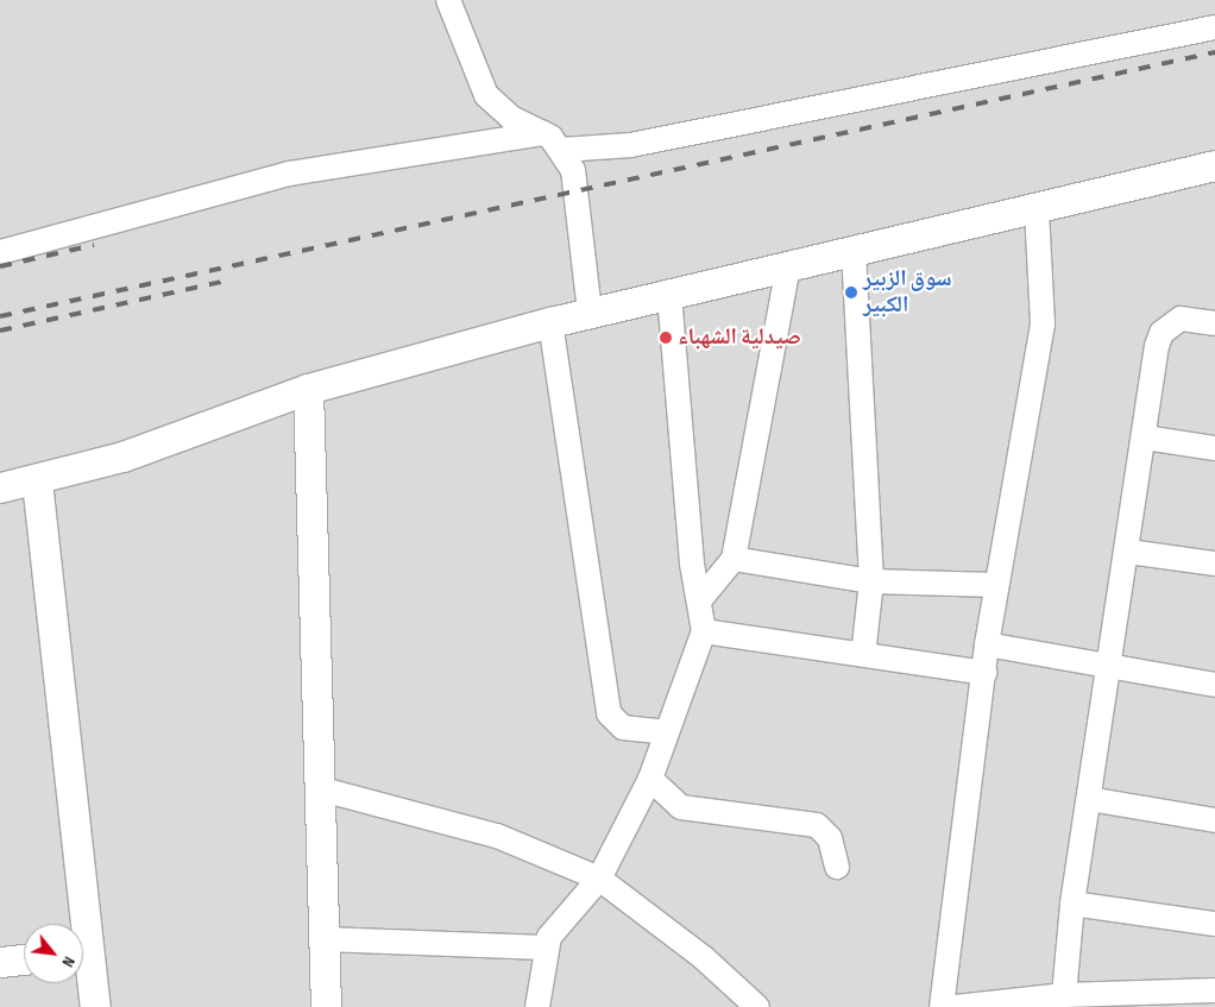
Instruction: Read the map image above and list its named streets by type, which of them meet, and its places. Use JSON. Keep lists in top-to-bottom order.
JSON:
{
  "places": ["سوق الزبير الكبير", "صيدلية الشهباء"],
  "north": "bottom right"
}
